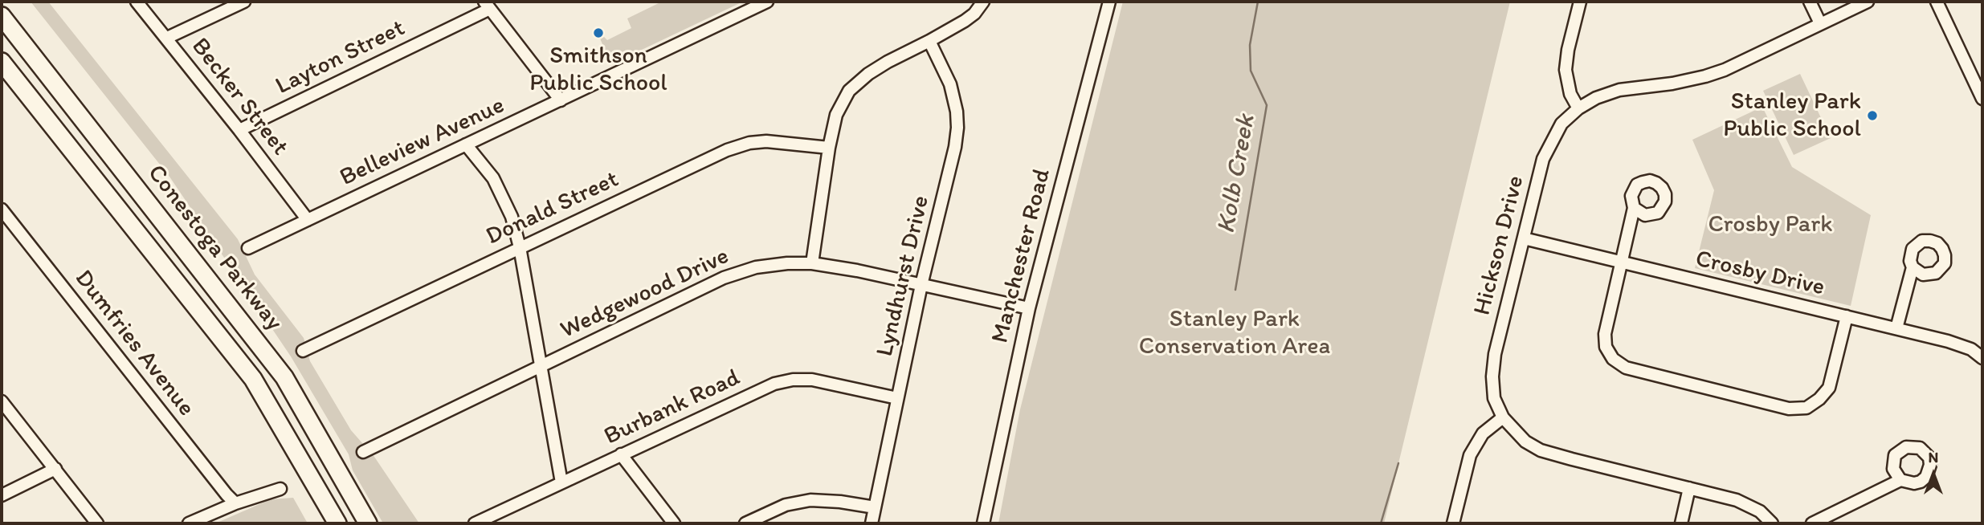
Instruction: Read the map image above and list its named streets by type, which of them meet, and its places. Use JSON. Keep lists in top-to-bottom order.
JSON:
{
  "streets": {
    "highway": ["Conestoga Parkway"],
    "street": [
      "Layton Street",
      "Becker Street",
      "Belleview Avenue",
      "Donald Street",
      "Hickson Drive",
      "Manchester Road",
      "Crosby Drive",
      "Lyndhurst Drive",
      "Wedgewood Drive",
      "Dumfries Avenue",
      "Burbank Road"
    ]
  },
  "crossings": [
    ["Layton Street", "Becker Street"],
    ["Becker Street", "Belleview Avenue"],
    ["Hickson Drive", "Crosby Drive"],
    ["Manchester Road", "Wedgewood Drive"],
    ["Lyndhurst Drive", "Wedgewood Drive"],
    ["Lyndhurst Drive", "Burbank Road"]
  ],
  "water": ["Kolb Creek"],
  "parks": ["Crosby Park", "Stanley Park Conservation Area"],
  "places": ["Smithson Public School", "Stanley Park Public School"],
  "north": "top"
}
